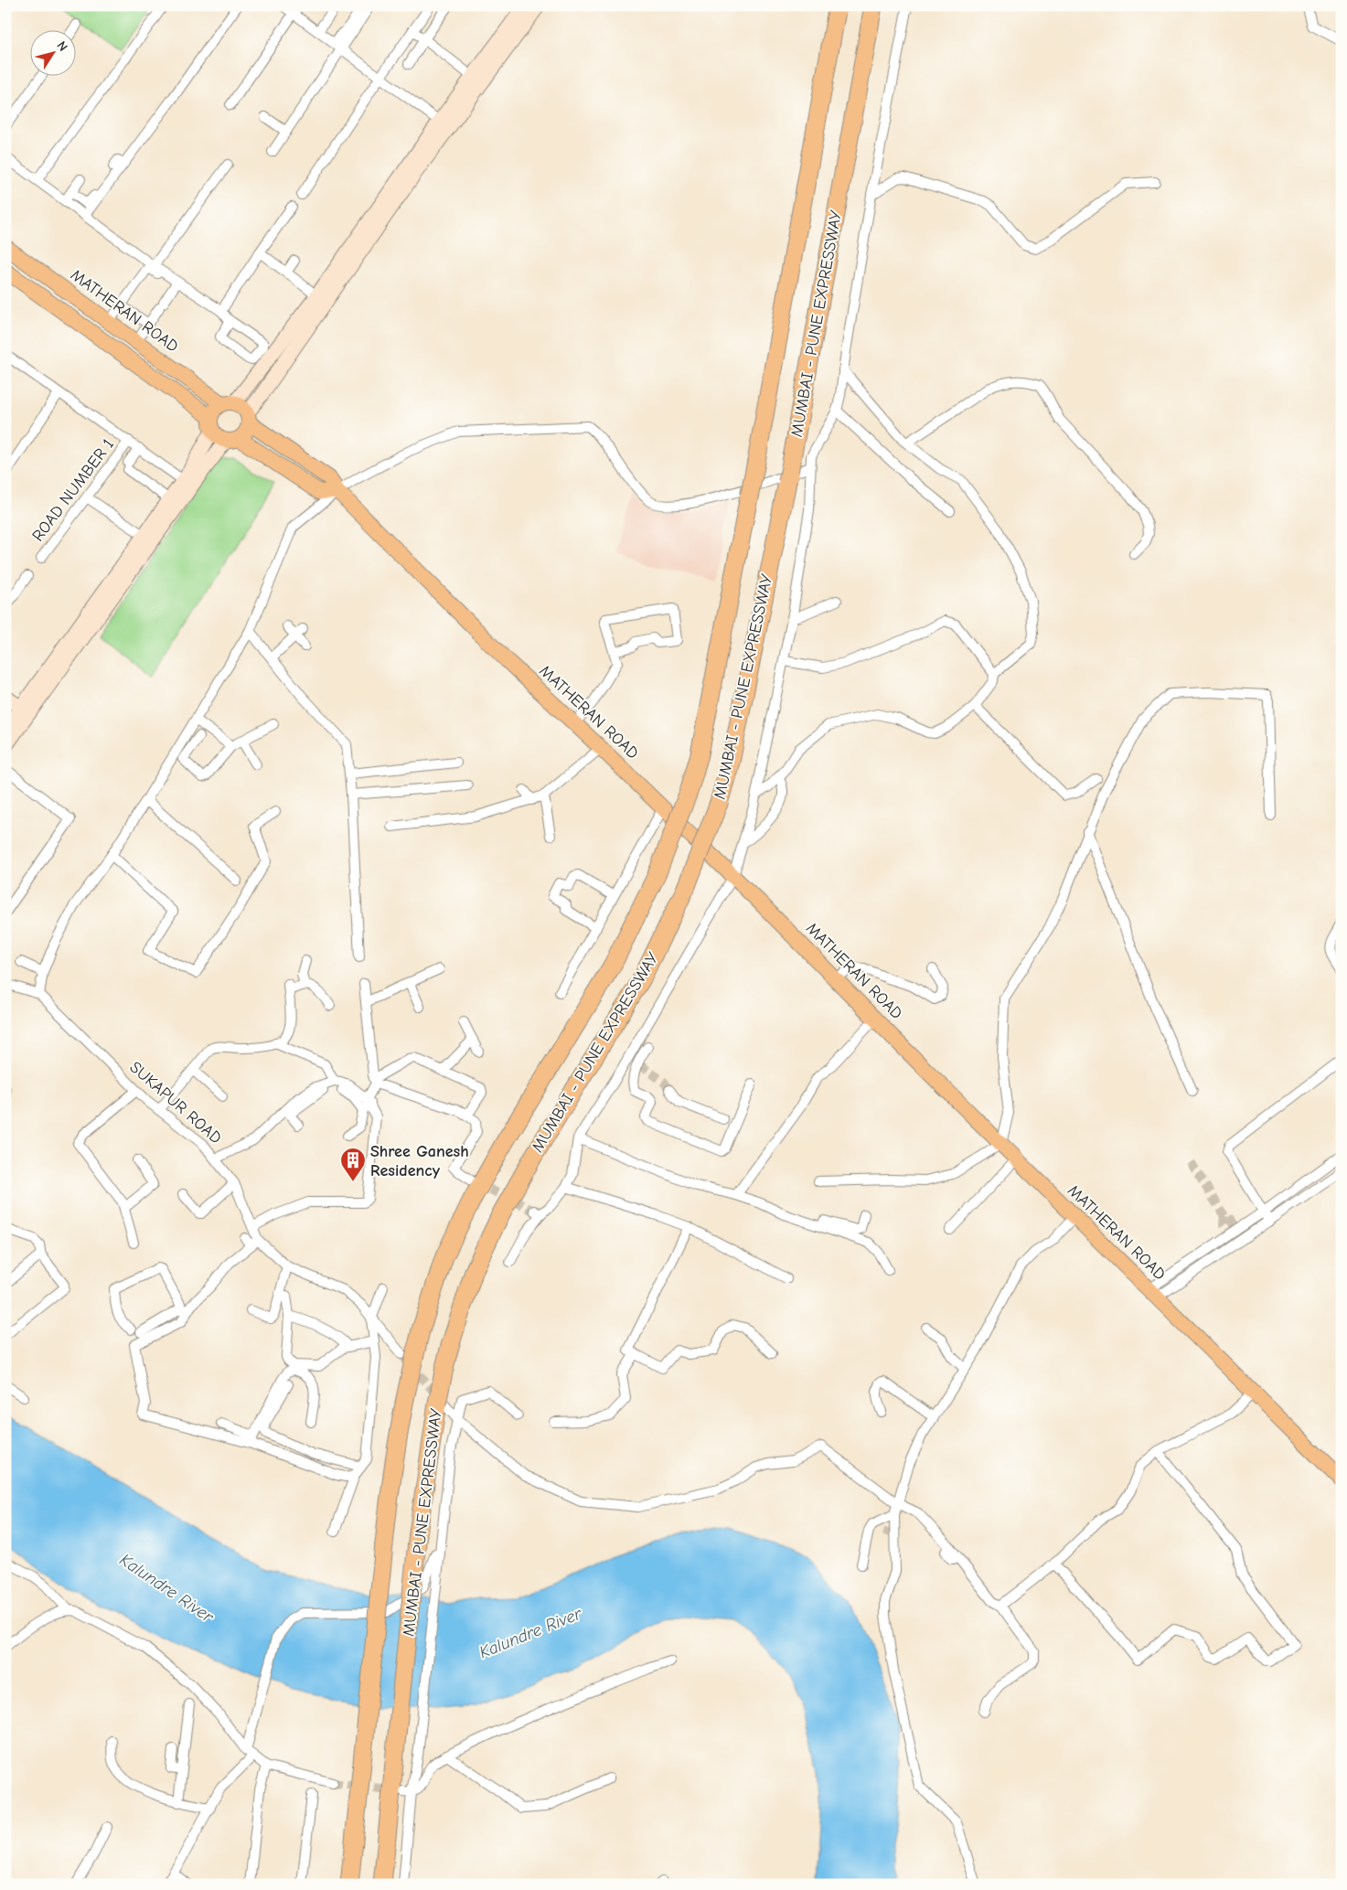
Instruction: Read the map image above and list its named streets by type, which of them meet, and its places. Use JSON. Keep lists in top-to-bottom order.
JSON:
{
  "streets": {
    "highway": ["MUMBAI - PUNE EXPRESSWAY"],
    "main road": ["MATHERAN ROAD"],
    "street": ["ROAD NUMBER 1", "SUKAPUR ROAD"]
  },
  "water": ["Kalundre River"],
  "places": {
    "building": ["Shree Ganesh Residency"]
  },
  "north": "top right"
}
